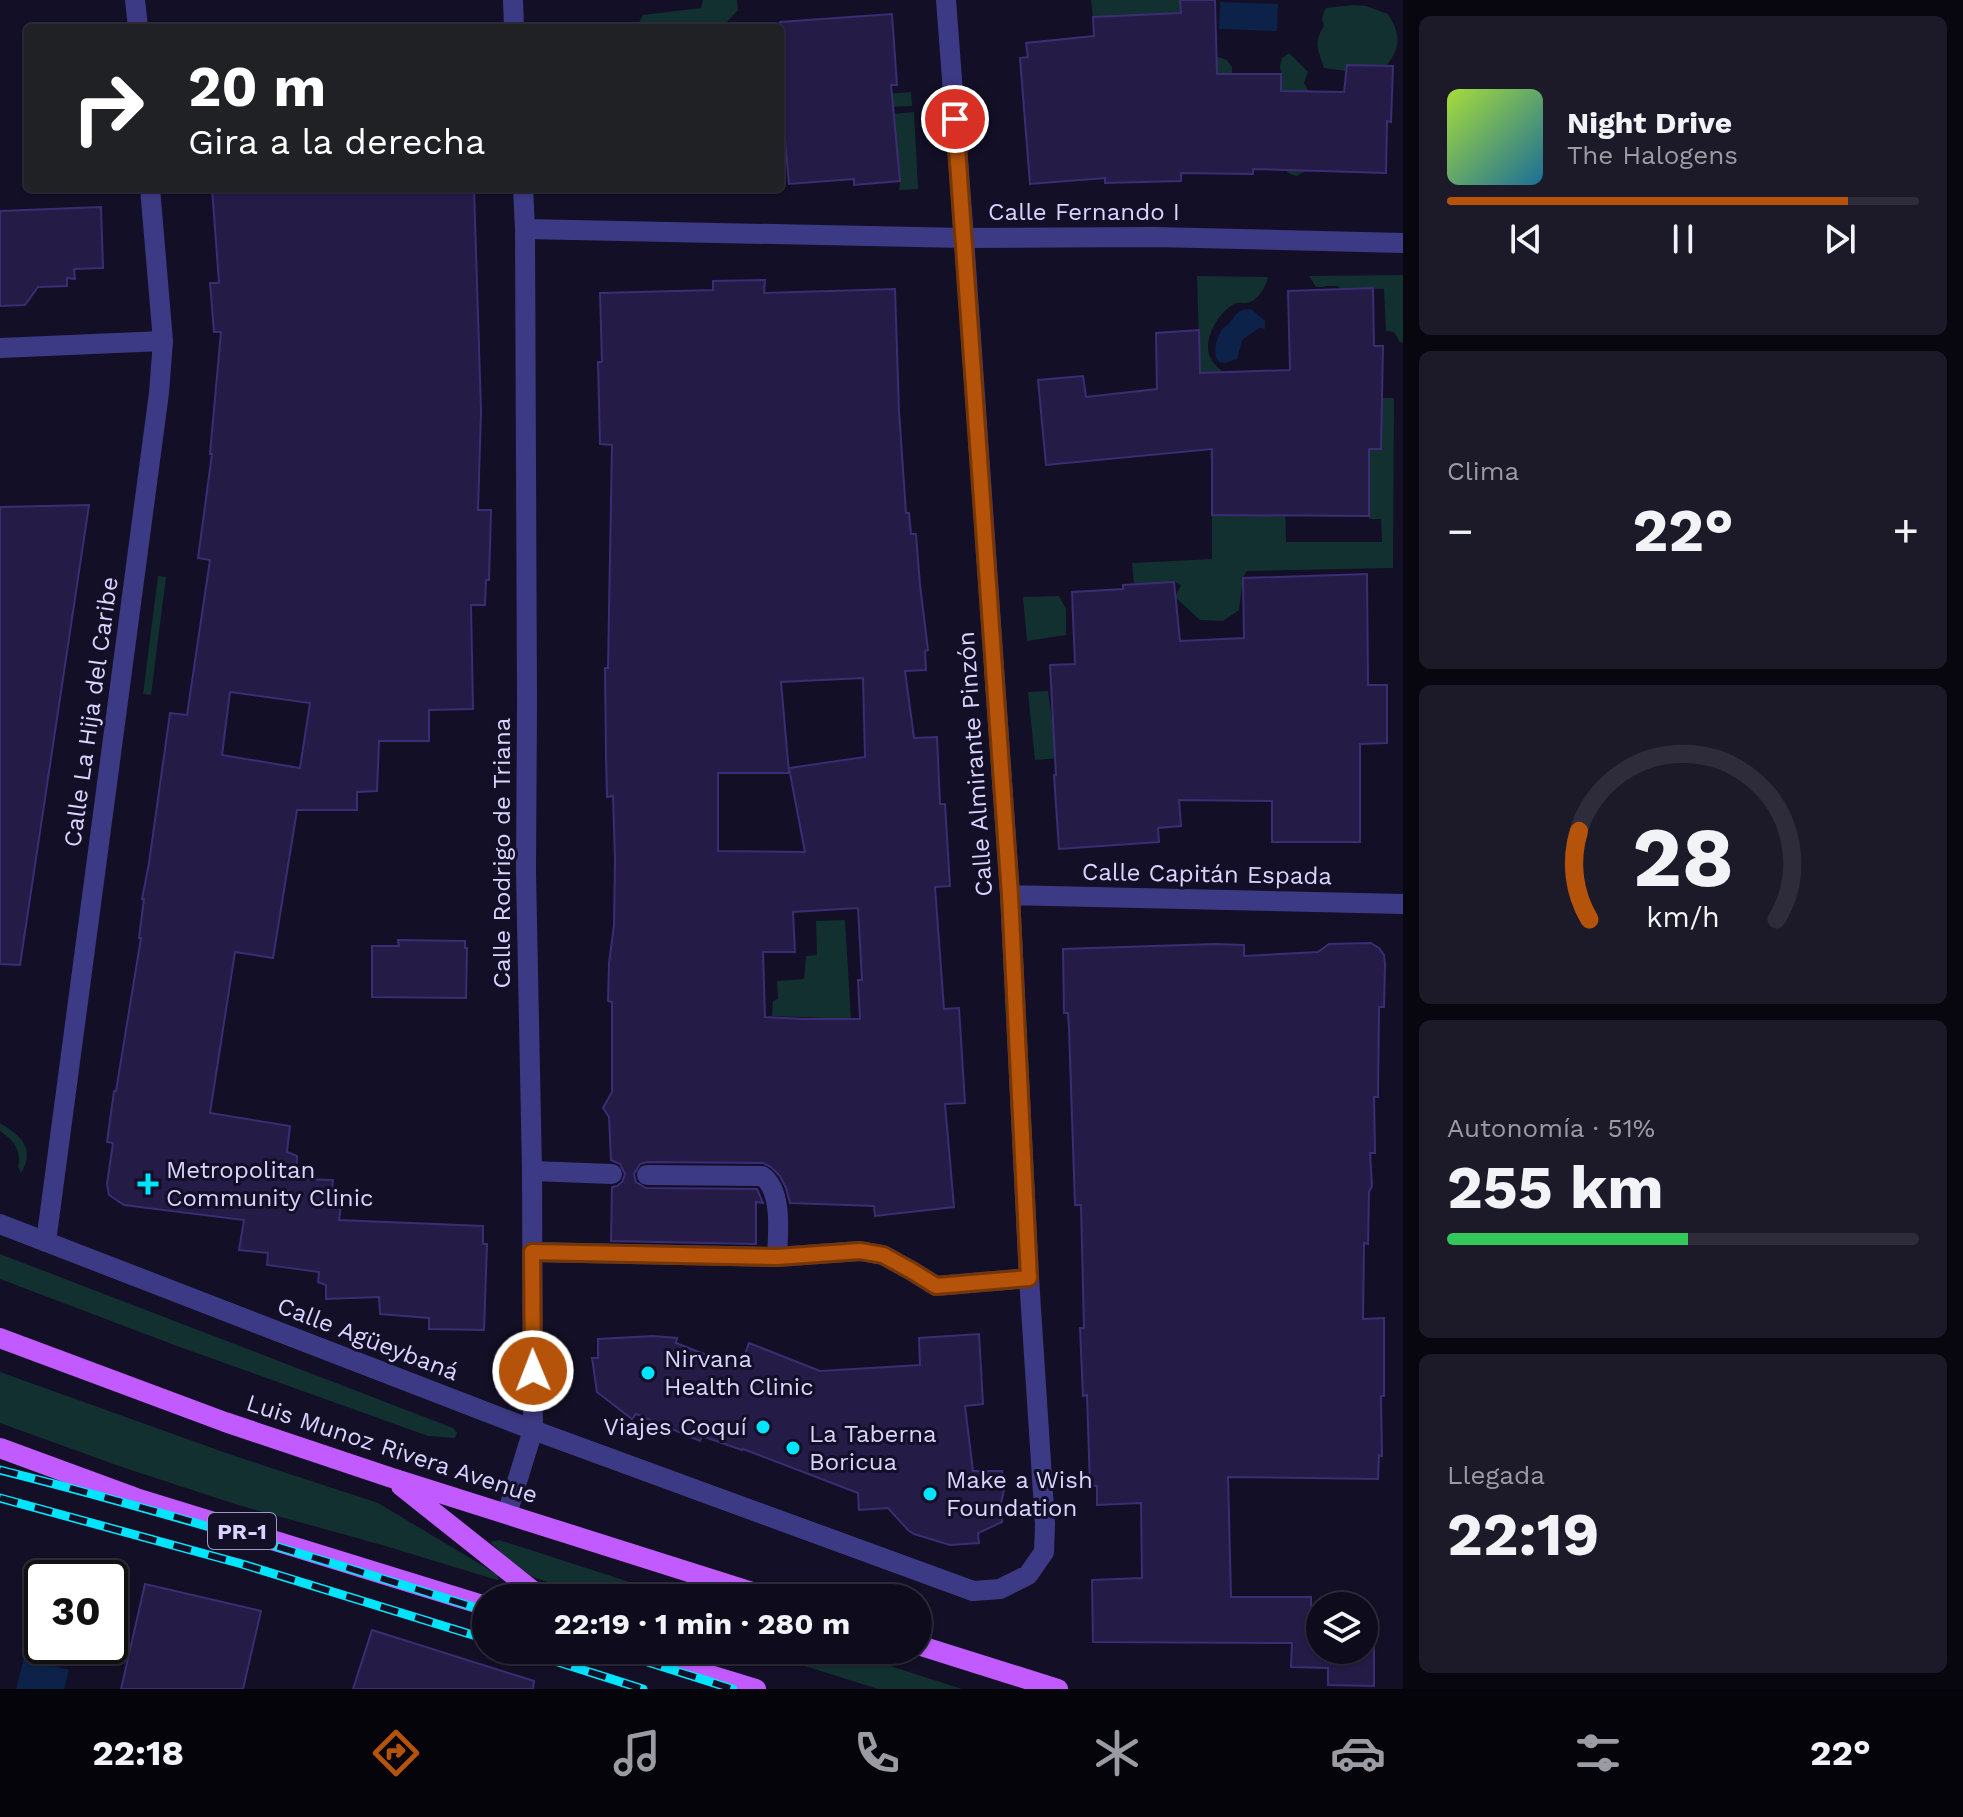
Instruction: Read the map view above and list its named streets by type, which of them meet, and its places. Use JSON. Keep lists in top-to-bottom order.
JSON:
{
  "streets": {
    "main road": ["Luis Munoz Rivera Avenue", "PR-1"],
    "street": [
      "Calle Fernando I",
      "Calle La Hija del Caribe",
      "Calle Almirante Pinzón",
      "Calle Rodrigo de Triana",
      "Calle Capitán Espada",
      "Calle Agüeybaná"
    ]
  },
  "crossings": [
    ["Calle Fernando I", "Calle Almirante Pinzón"],
    ["Calle Fernando I", "Calle Rodrigo de Triana"],
    ["Calle La Hija del Caribe", "Calle Agüeybaná"],
    ["Calle Almirante Pinzón", "Calle Capitán Espada"],
    ["Calle Almirante Pinzón", "Calle Agüeybaná"],
    ["Calle Rodrigo de Triana", "Calle Agüeybaná"],
    ["Calle Rodrigo de Triana", "Luis Munoz Rivera Avenue"]
  ],
  "places": {
    "health": ["Metropolitan Community Clinic"],
    "other": [
      "Nirvana Health Clinic",
      "Viajes Coquí",
      "La Taberna Boricua",
      "Make a Wish Foundation"
    ]
  },
  "page": {
    "turn": ["20 m", "Gira a la derecha"],
    "song": ["Night Drive", "The Halogens"],
    "tile": [
      "Clima",
      ["Autonomía · 51%", "255 km"],
      ["Llegada", "22:19"]
    ],
    "heat": ["−", "22°", "+"],
    "limit": "30",
    "trip": "22:19 · 1 min · 280 m",
    "tabs": ["22:18", "22°"],
    "gauge": ["28", "km/h"]
  }
}
